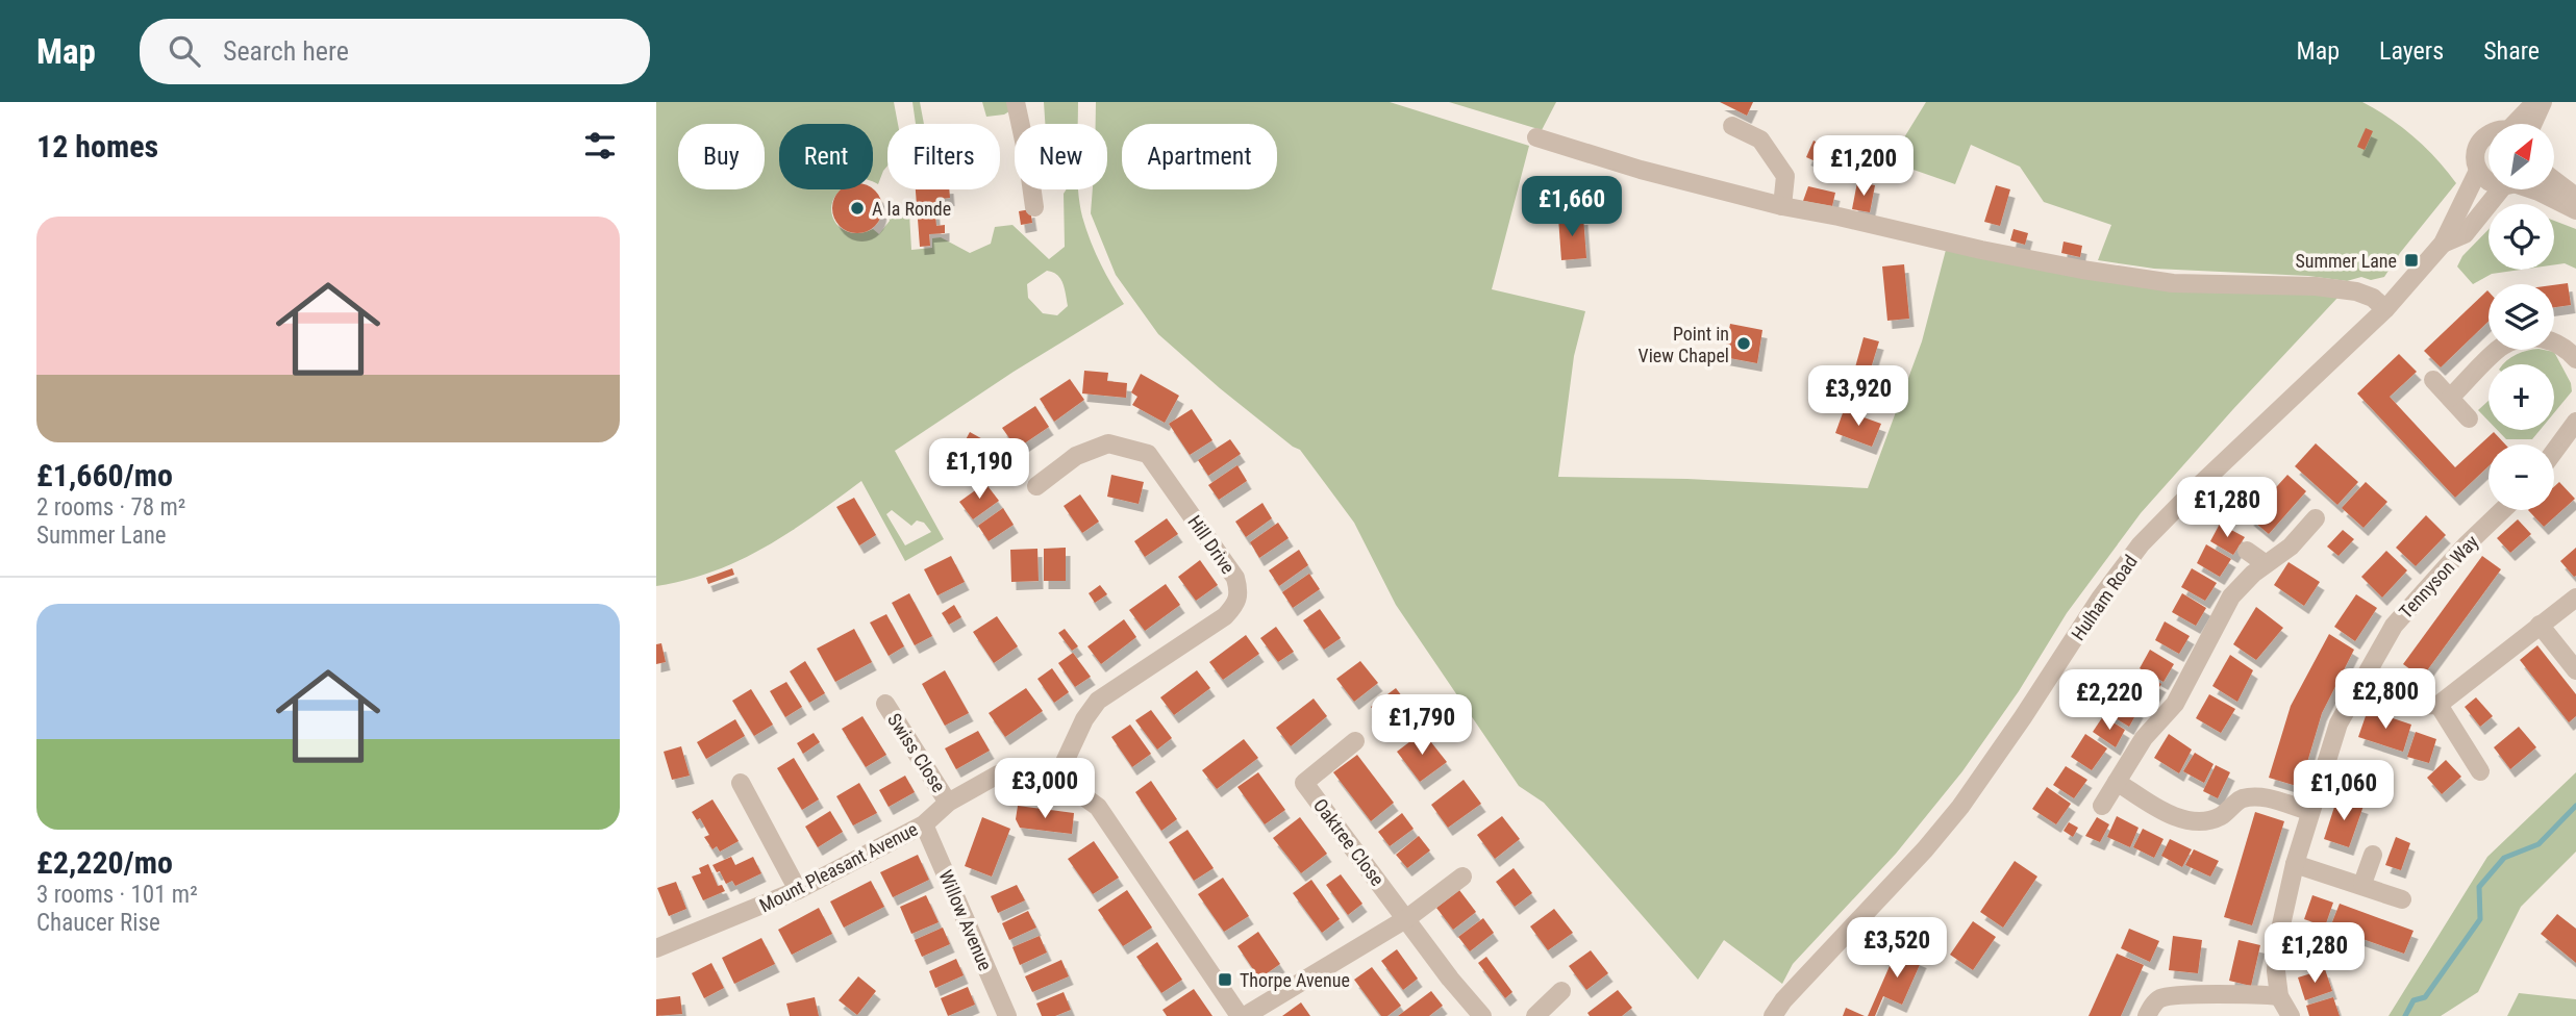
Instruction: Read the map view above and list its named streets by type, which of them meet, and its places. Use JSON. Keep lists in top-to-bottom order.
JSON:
{
  "streets": {
    "street": [
      "Hill Drive",
      "Tennyson Way",
      "Hulham Road",
      "Swiss Close",
      "Oaktree Close",
      "Mount Pleasant Avenue",
      "Willow Avenue"
    ]
  },
  "crossings": [
    ["Hill Drive", "Mount Pleasant Avenue"],
    ["Swiss Close", "Mount Pleasant Avenue"],
    ["Mount Pleasant Avenue", "Willow Avenue"]
  ],
  "places": {
    "other": ["A la Ronde", "Point in View Chapel"],
    "transit": ["Summer Lane", "Thorpe Avenue"]
  },
  "north": "top right",
  "page": {
    "header": "Map",
    "search": "Search here",
    "nav": ["Map", "Layers", "Share"],
    "heading": "12 homes",
    "map_buttons": ["+", "−"],
    "chip": [
      "Buy",
      "Rent",
      "Filters",
      "New",
      "Apartment"
    ],
    "price": [
      "£1,200",
      "£1,660",
      "£3,920",
      "£1,190",
      "£1,280",
      "£2,800",
      "£2,220",
      "£1,790",
      "£3,000",
      "£1,060",
      "£3,520",
      "£1,280"
    ],
    "list": [
      {
        "name": "£1,660/mo",
        "note": "2 rooms · 78 m² · Summer Lane"
      },
      {
        "name": "£2,220/mo",
        "note": "3 rooms · 101 m² · Chaucer Rise"
      }
    ]
  }
}
